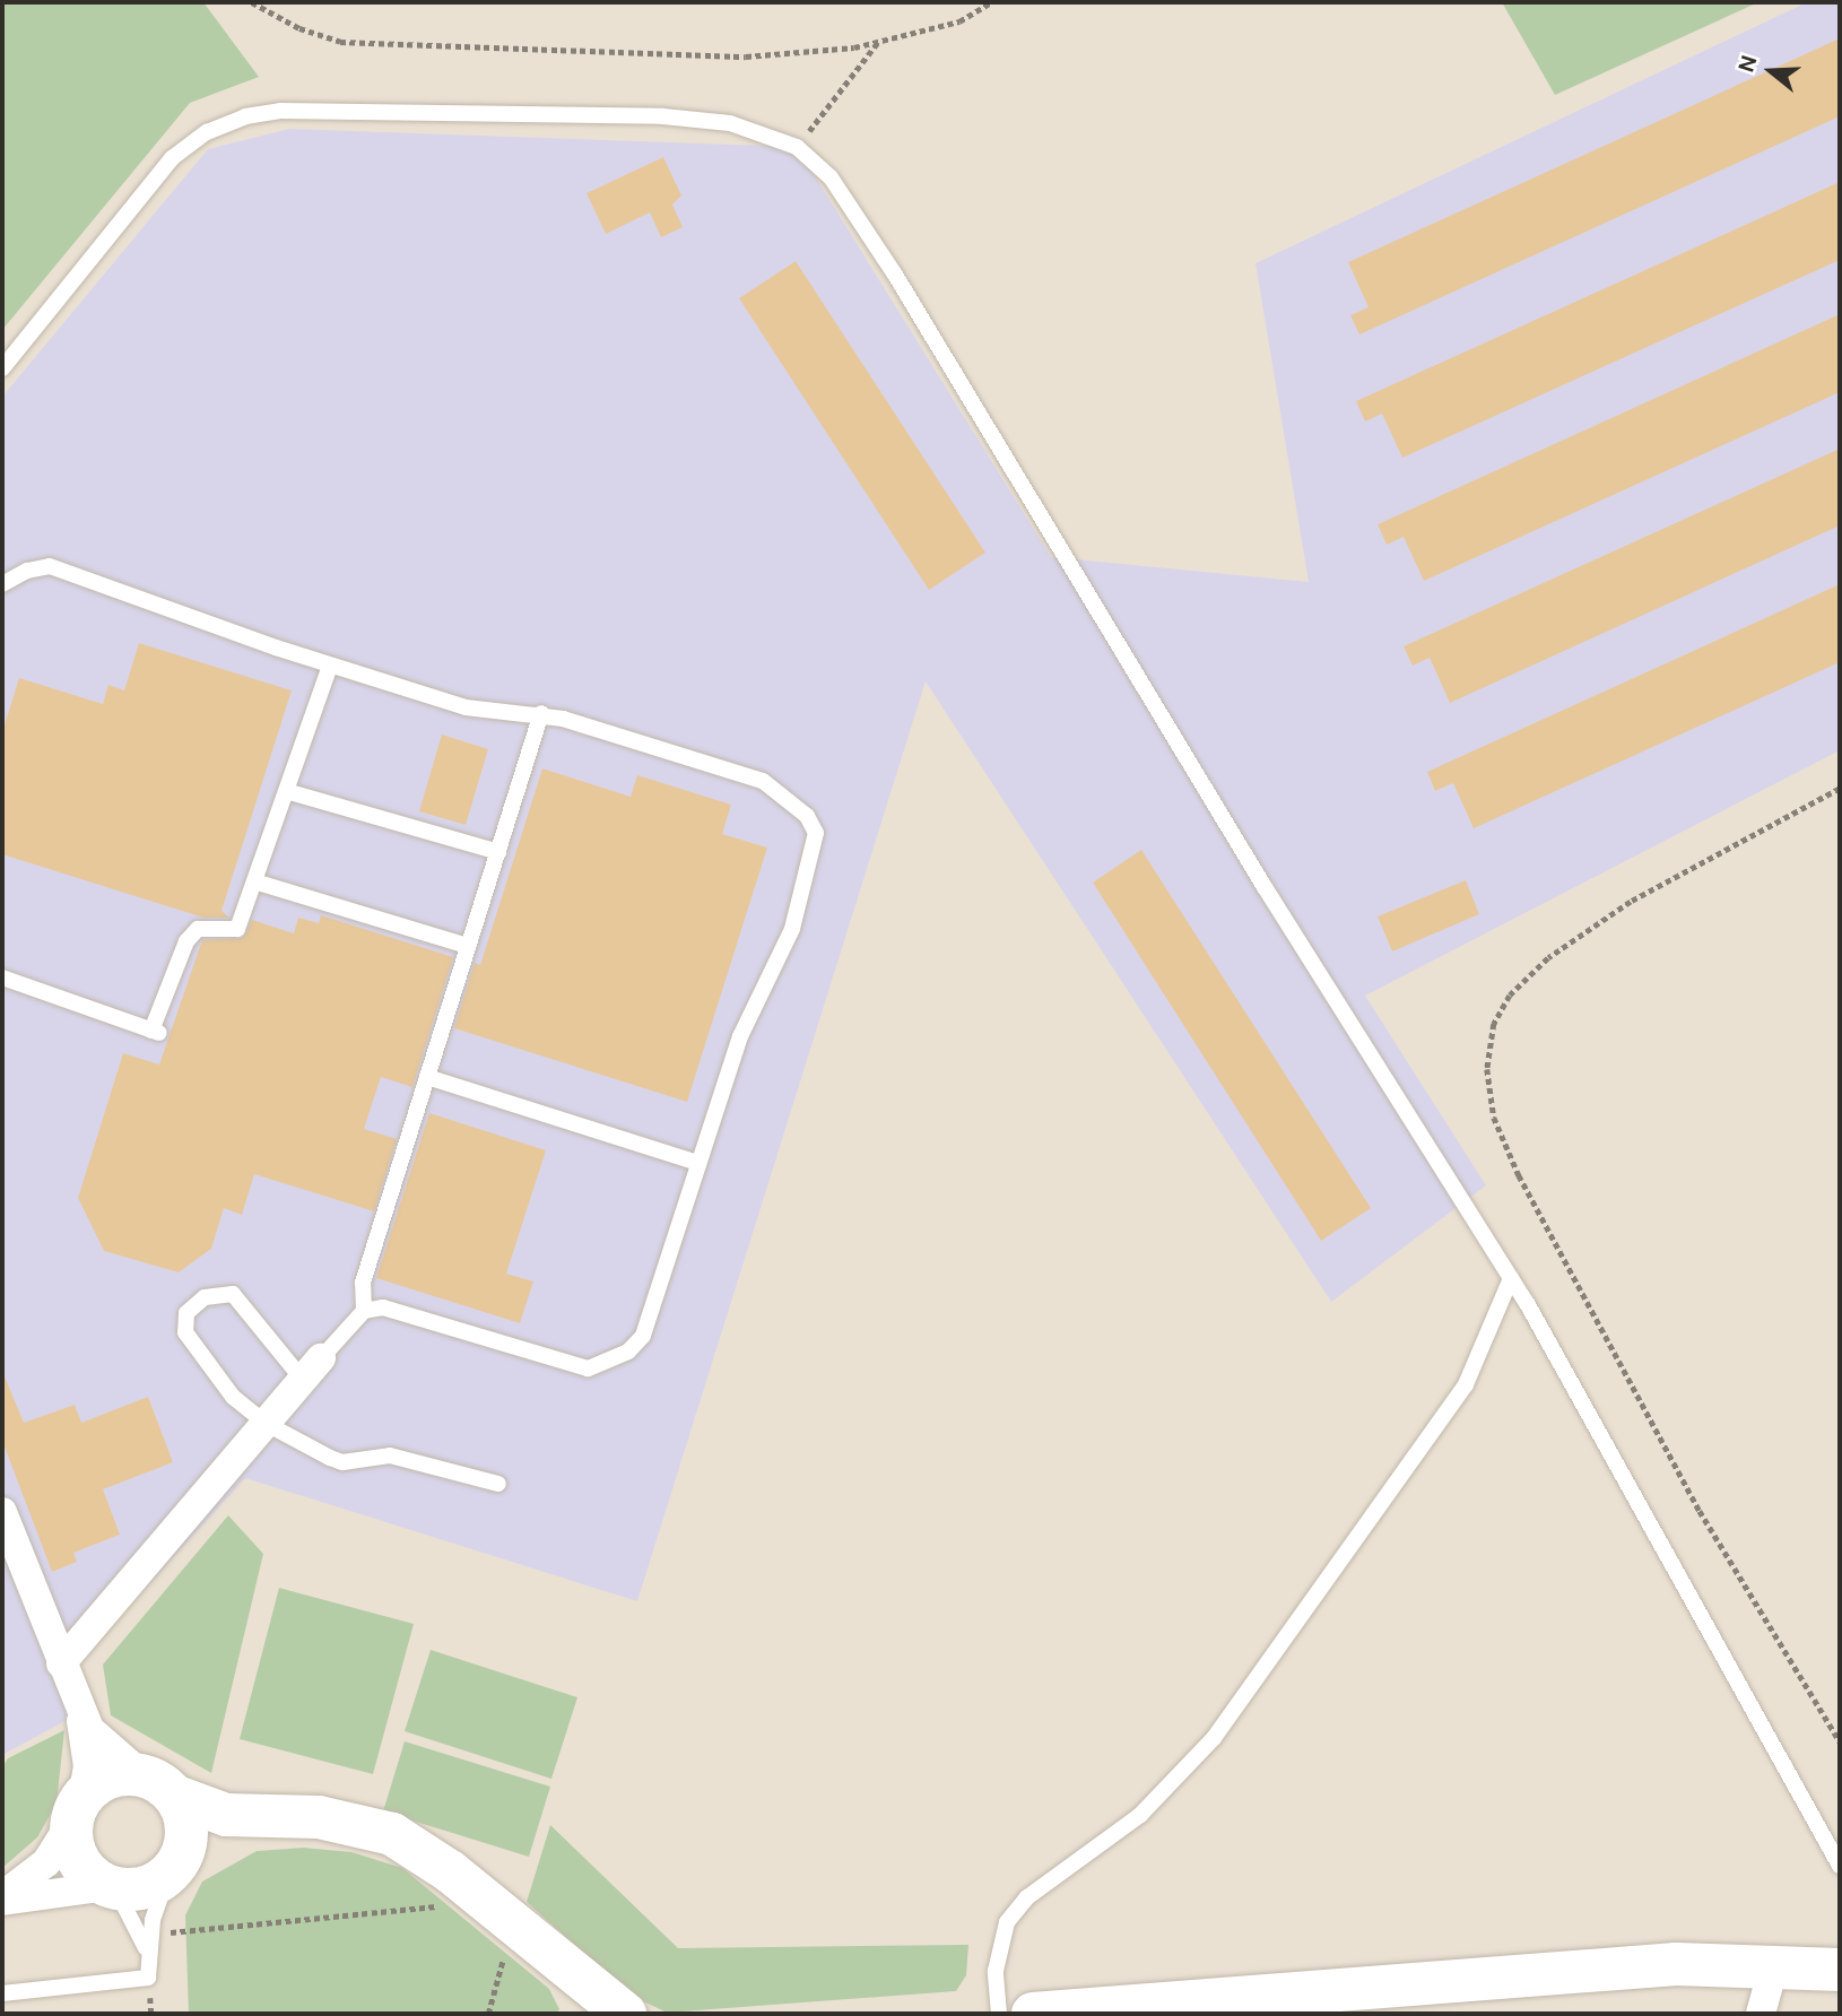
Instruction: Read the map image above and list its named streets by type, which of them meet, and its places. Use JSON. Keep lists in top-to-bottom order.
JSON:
{
  "north": "left"
}
